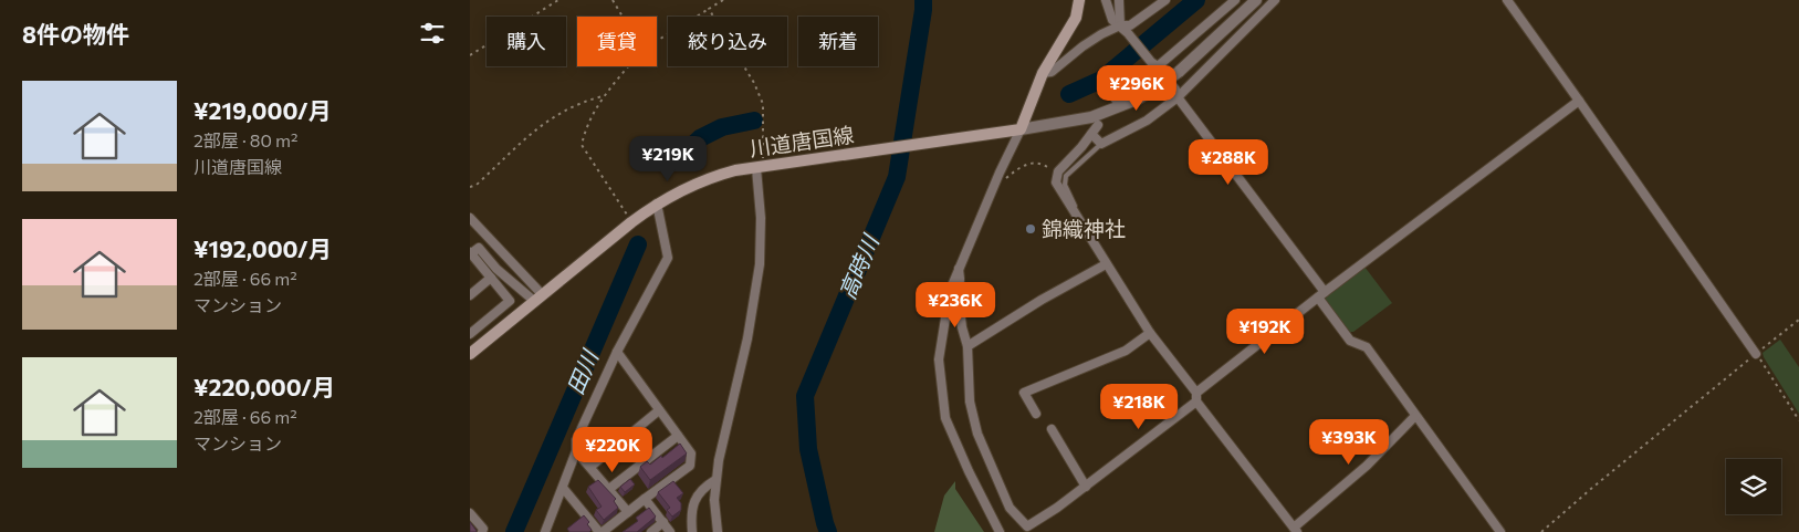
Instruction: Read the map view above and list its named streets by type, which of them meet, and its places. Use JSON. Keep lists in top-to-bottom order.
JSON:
{
  "streets": {
    "main road": ["川道唐国線"]
  },
  "water": ["高時川", "田川"],
  "places": ["錦織神社"],
  "page": {
    "heading": "8件の物件",
    "chip": [
      "購入",
      "賃貸",
      "絞り込み",
      "新着"
    ],
    "price": [
      "¥296K",
      "¥219K",
      "¥288K",
      "¥236K",
      "¥192K",
      "¥218K",
      "¥393K",
      "¥220K"
    ],
    "list": [
      {
        "name": "¥219,000/月",
        "note": "2部屋 · 80 m² · 川道唐国線"
      },
      {
        "name": "¥192,000/月",
        "note": "2部屋 · 66 m² · マンション"
      },
      {
        "name": "¥220,000/月",
        "note": "2部屋 · 66 m² · マンション"
      }
    ]
  }
}
